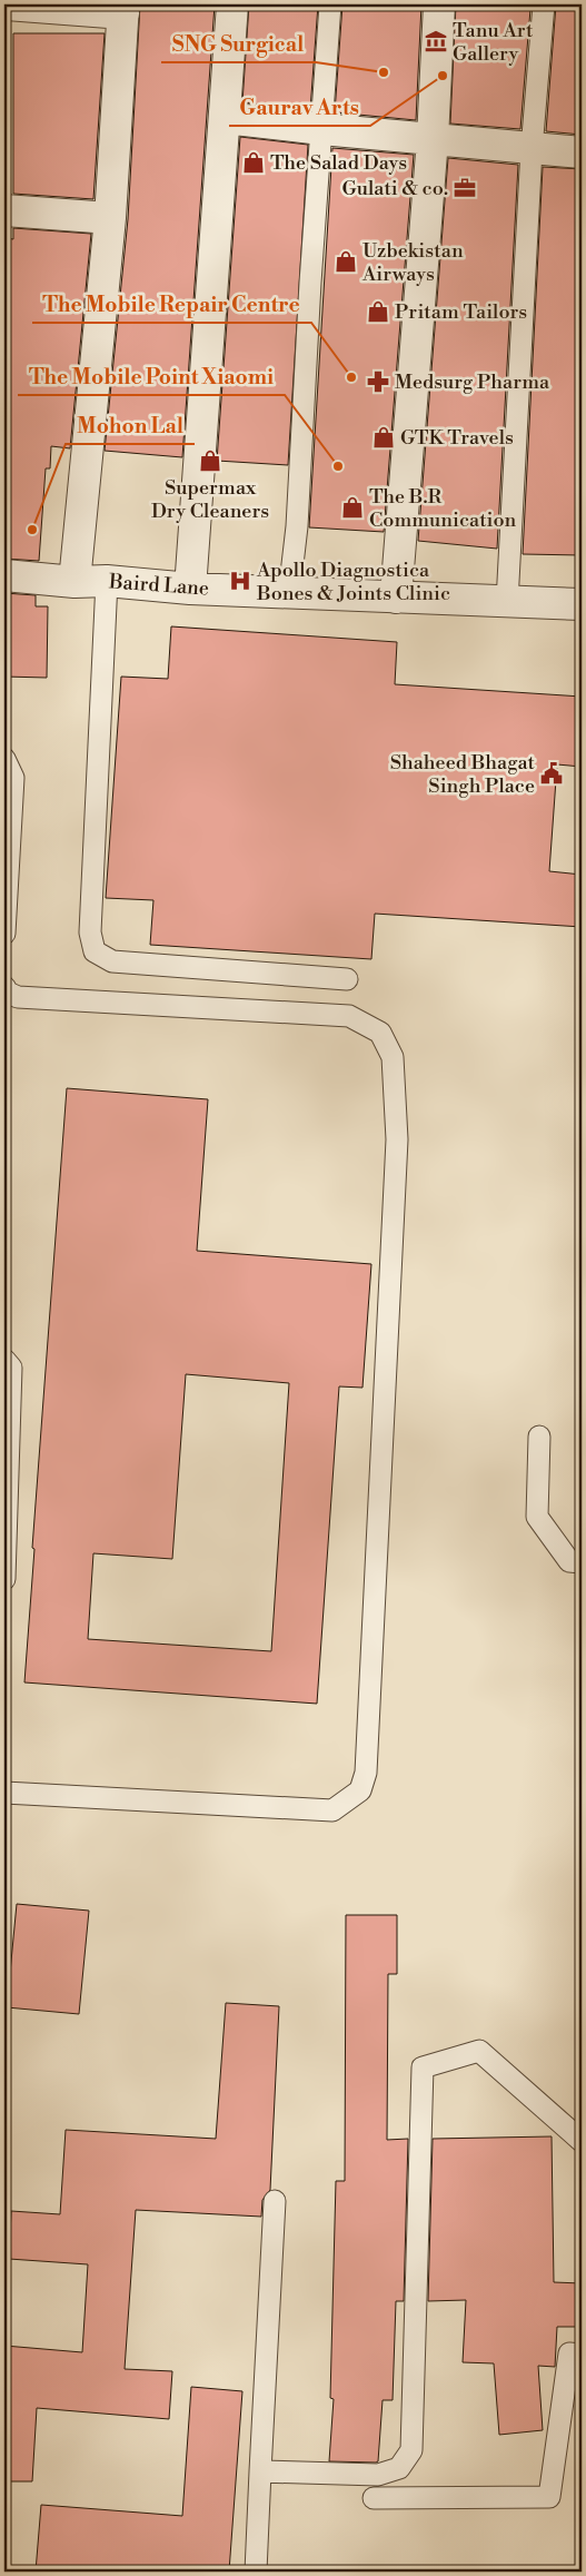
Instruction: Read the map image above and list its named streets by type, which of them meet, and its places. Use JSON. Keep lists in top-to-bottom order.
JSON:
{
  "streets": {
    "street": ["Baird Lane"]
  },
  "places": {
    "museum": ["Tanu Art Gallery"],
    "other": [
      "SNG Surgical",
      "Gaurav Arts",
      "The Mobile Repair Centre",
      "The Mobile Point Xiaomi",
      "Mohon Lal"
    ],
    "shop": [
      "The Salad Days",
      "Uzbekistan Airways",
      "Pritam Tailors",
      "GTK Travels",
      "Supermax Dry Cleaners",
      "The B.R Communication"
    ],
    "office": ["Gulati & co."],
    "pharmacy": ["Medsurg Pharma"],
    "hospital": ["Apollo Diagnostica Bones & Joints Clinic"],
    "public building": ["Shaheed Bhagat Singh Place"]
  }
}
